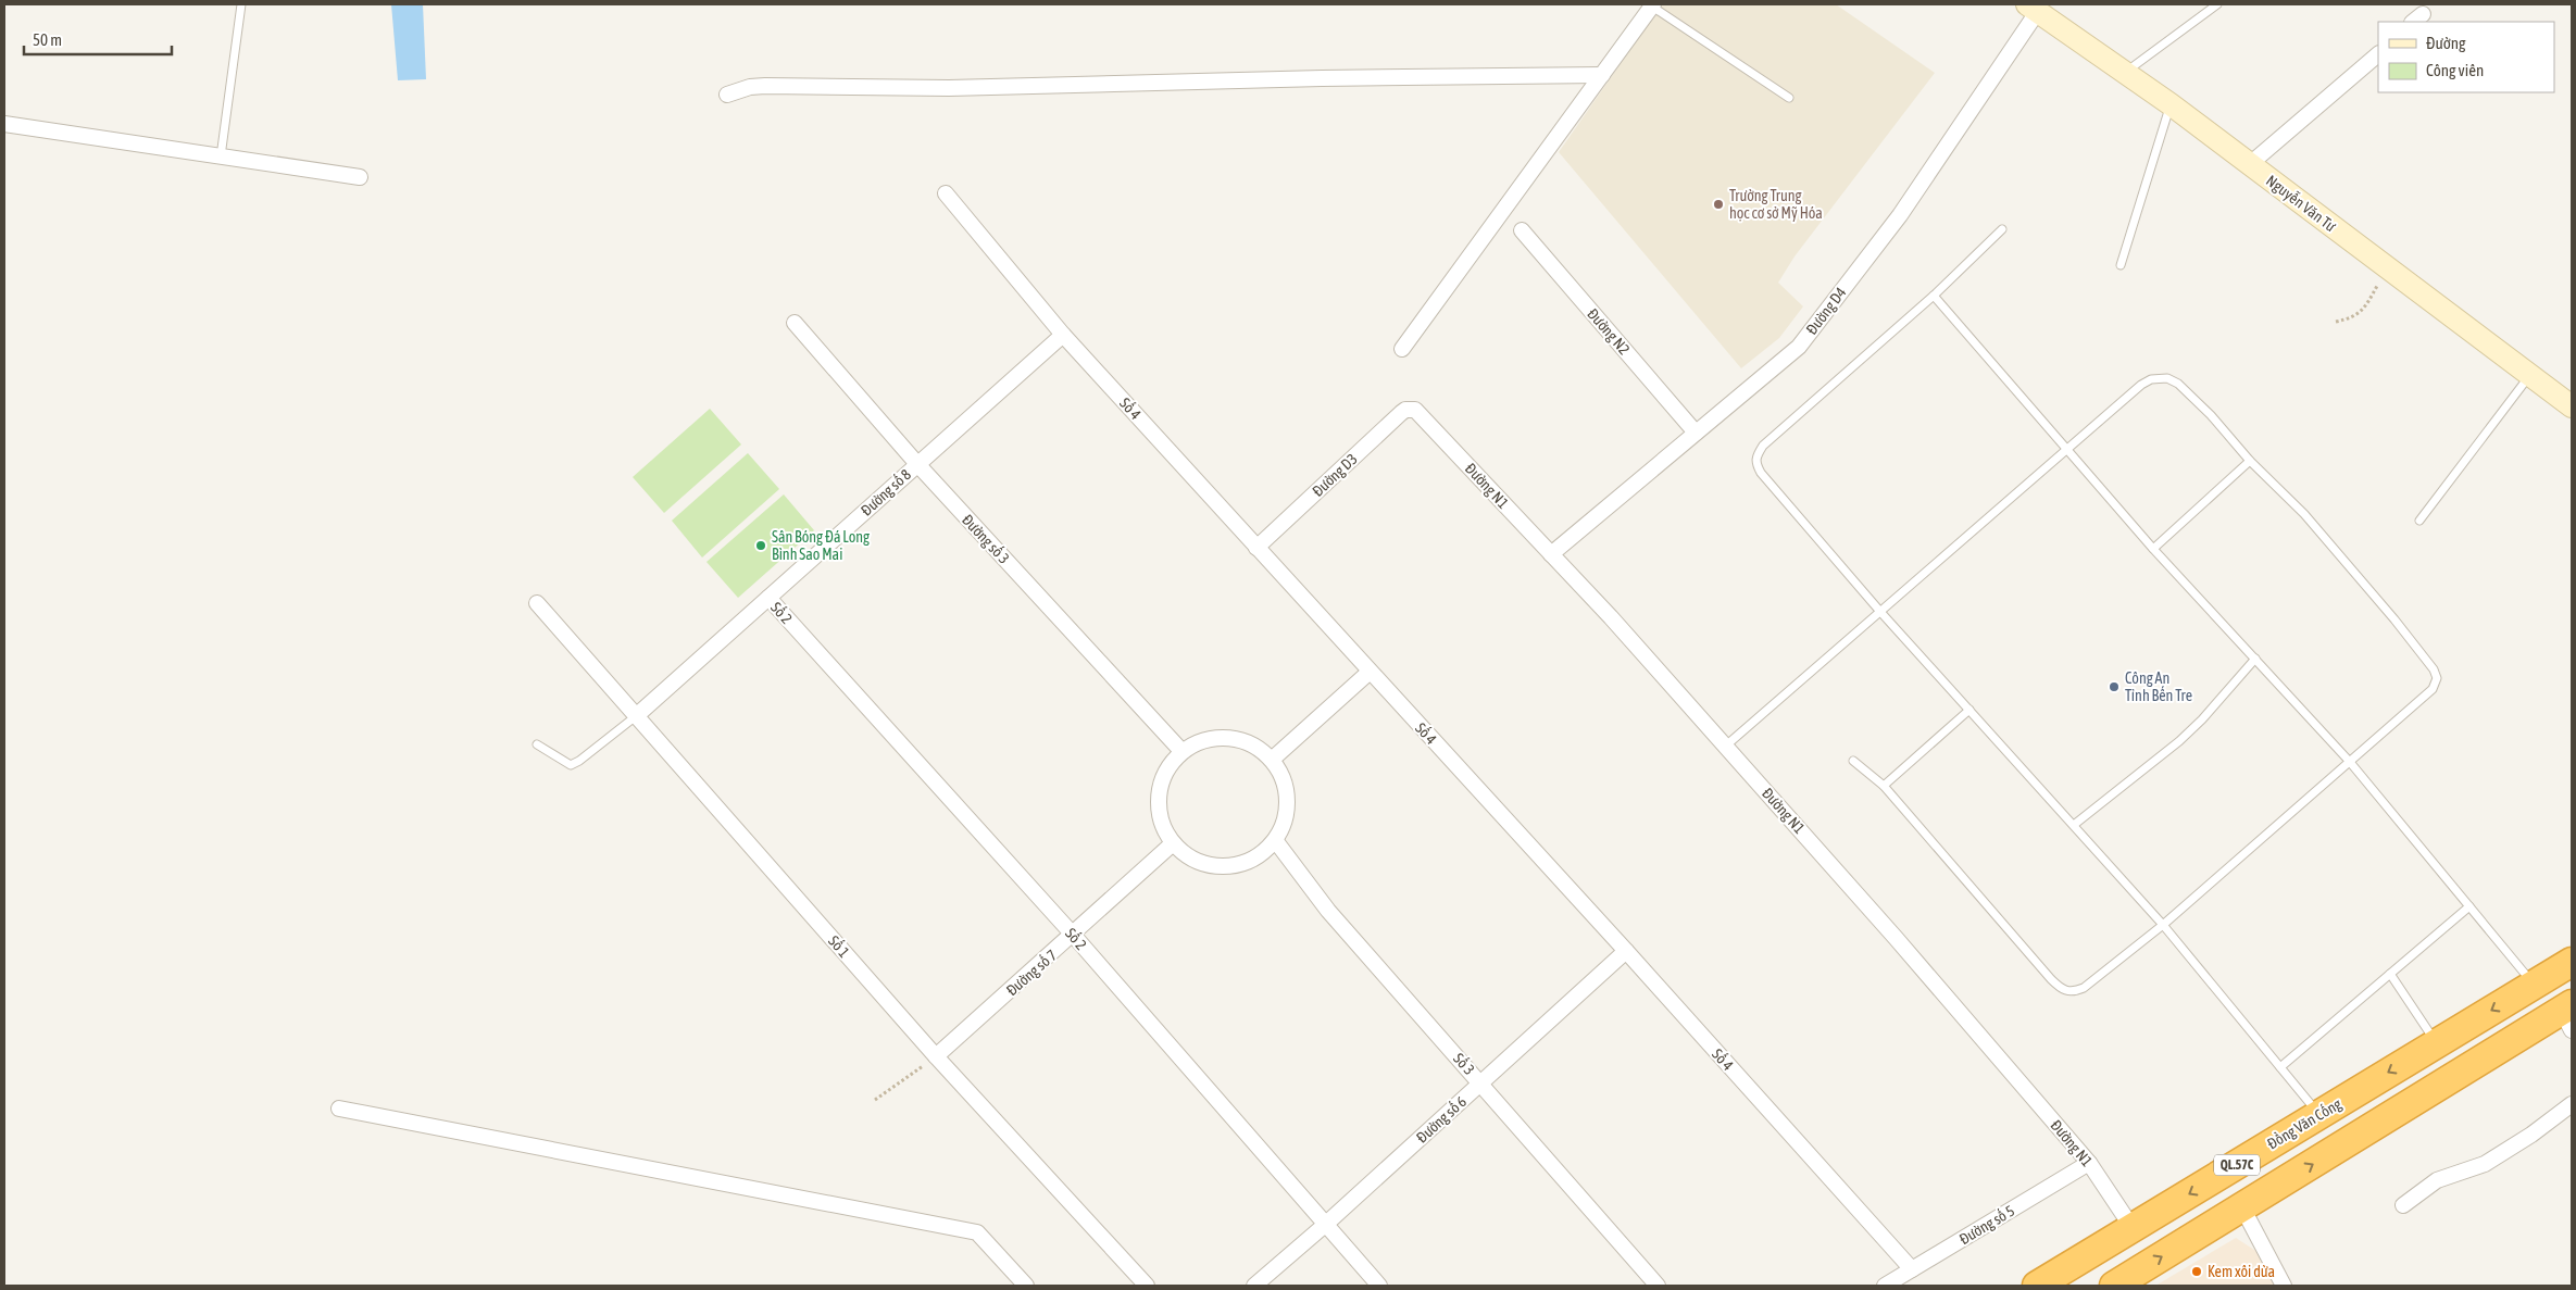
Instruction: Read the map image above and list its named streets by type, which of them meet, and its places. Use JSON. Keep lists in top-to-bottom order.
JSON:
{
  "streets": {
    "highway": ["Đồng Văn Cống", "QL.57C"],
    "main road": ["Nguyễn Văn Tư"],
    "street": [
      "Đường D4",
      "Đường N2",
      "Số 4",
      "Đường D3",
      "Đường N1",
      "Đường số 8",
      "Đường số 3",
      "Số 2",
      "Số 1",
      "Đường số 7",
      "Số 3",
      "Đường số 6",
      "Đường số 5"
    ]
  },
  "crossings": [
    ["Nguyễn Văn Tư", "Đường D4"],
    ["Đường D4", "Đường N2"],
    ["Đường D4", "Đường N1"],
    ["Số 4", "Đường D3"],
    ["Số 4", "Đường số 8"],
    ["Số 4", "Đường số 6"],
    ["Số 4", "Đường số 5"],
    ["Đường D3", "Đường N1"],
    ["Đường N1", "Đồng Văn Cống"],
    ["Đường N1", "Đường số 5"],
    ["Đường số 8", "Đường số 3"],
    ["Đường số 8", "Số 2"],
    ["Đường số 8", "Số 1"],
    ["Đường số 3", "Đường số 7"],
    ["Đường số 3", "Số 3"],
    ["Số 2", "Đường số 7"],
    ["Số 2", "Đường số 6"],
    ["Số 1", "Đường số 7"],
    ["Đường số 7", "Số 3"],
    ["Số 3", "Đường số 6"]
  ],
  "places": [
    "Trường Trung học cơ sở Mỹ Hóa",
    "Sân Bóng Đá Long Bình Sao Mai",
    "Công An Tỉnh Bến Tre",
    "Kem xôi dừa"
  ],
  "legend": ["Đường", "Công viên"],
  "scale_bar": "50 m"
}
